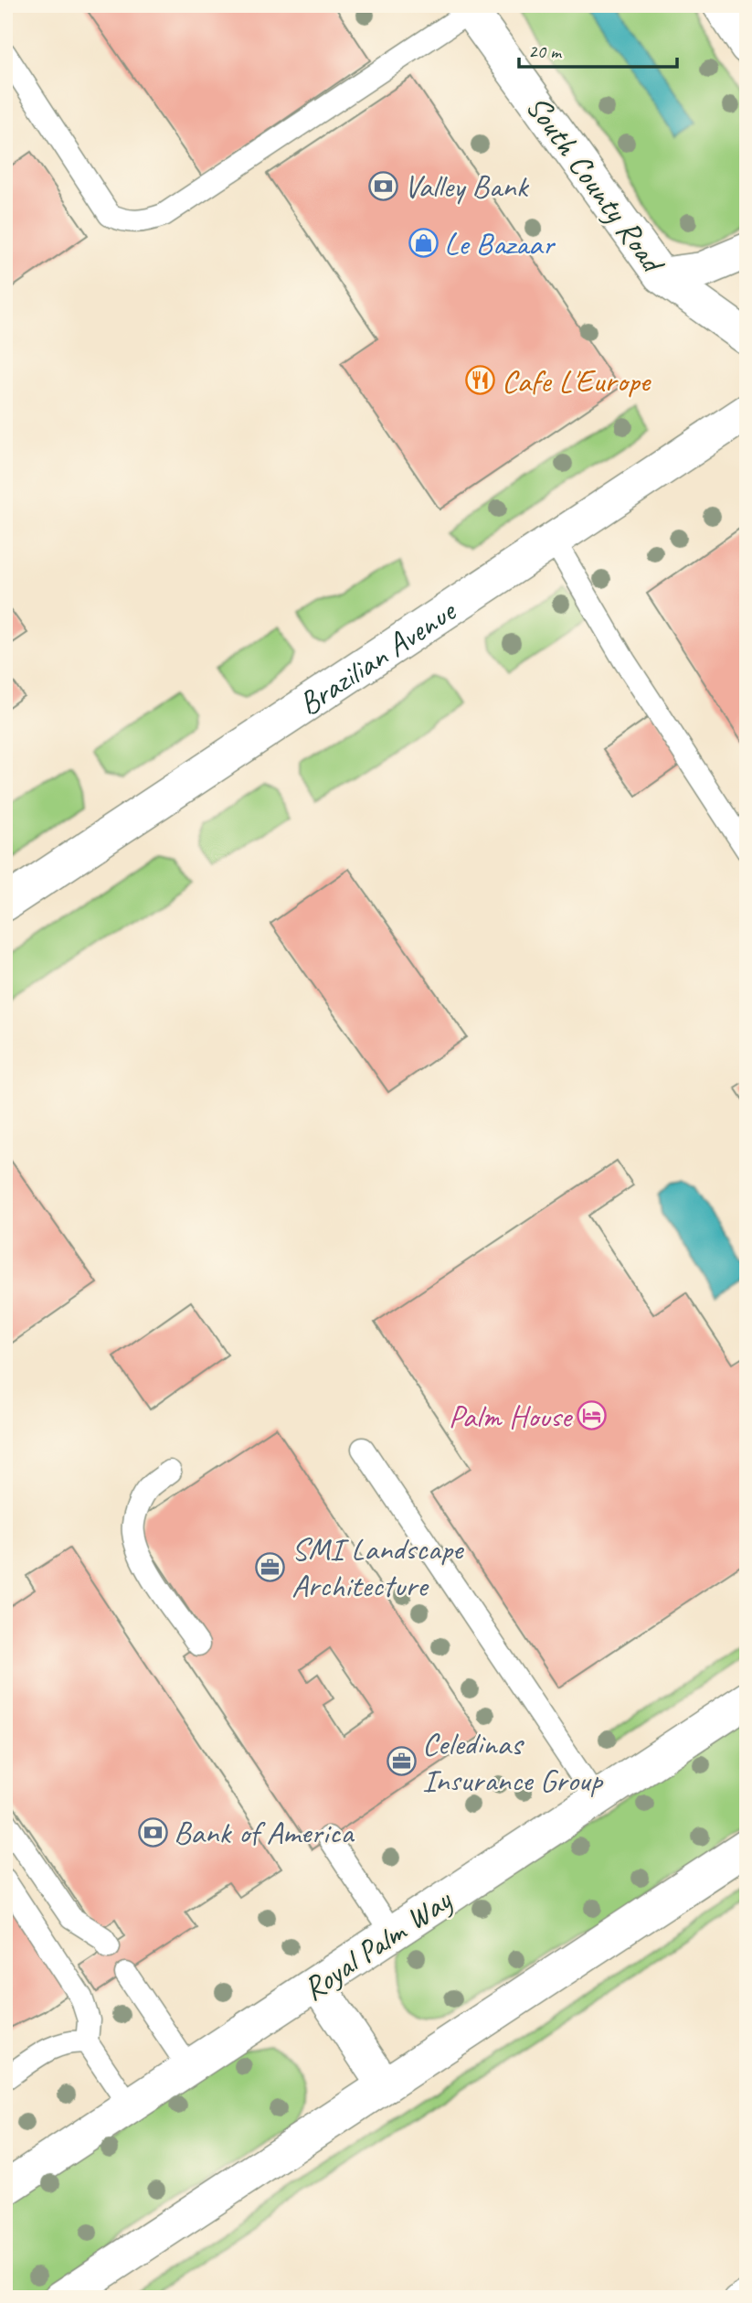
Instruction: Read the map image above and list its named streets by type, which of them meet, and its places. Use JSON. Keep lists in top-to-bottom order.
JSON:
{
  "streets": {
    "street": ["South County Road", "Brazilian Avenue", "Royal Palm Way"]
  },
  "places": {
    "bank": ["Valley Bank", "Bank of America"],
    "shop": ["Le Bazaar"],
    "restaurant": ["Cafe L'Europe"],
    "hotel": ["Palm House"],
    "office": ["SMI Landscape Architecture", "Celedinas Insurance Group"]
  },
  "scale_bar": "20 m"
}
